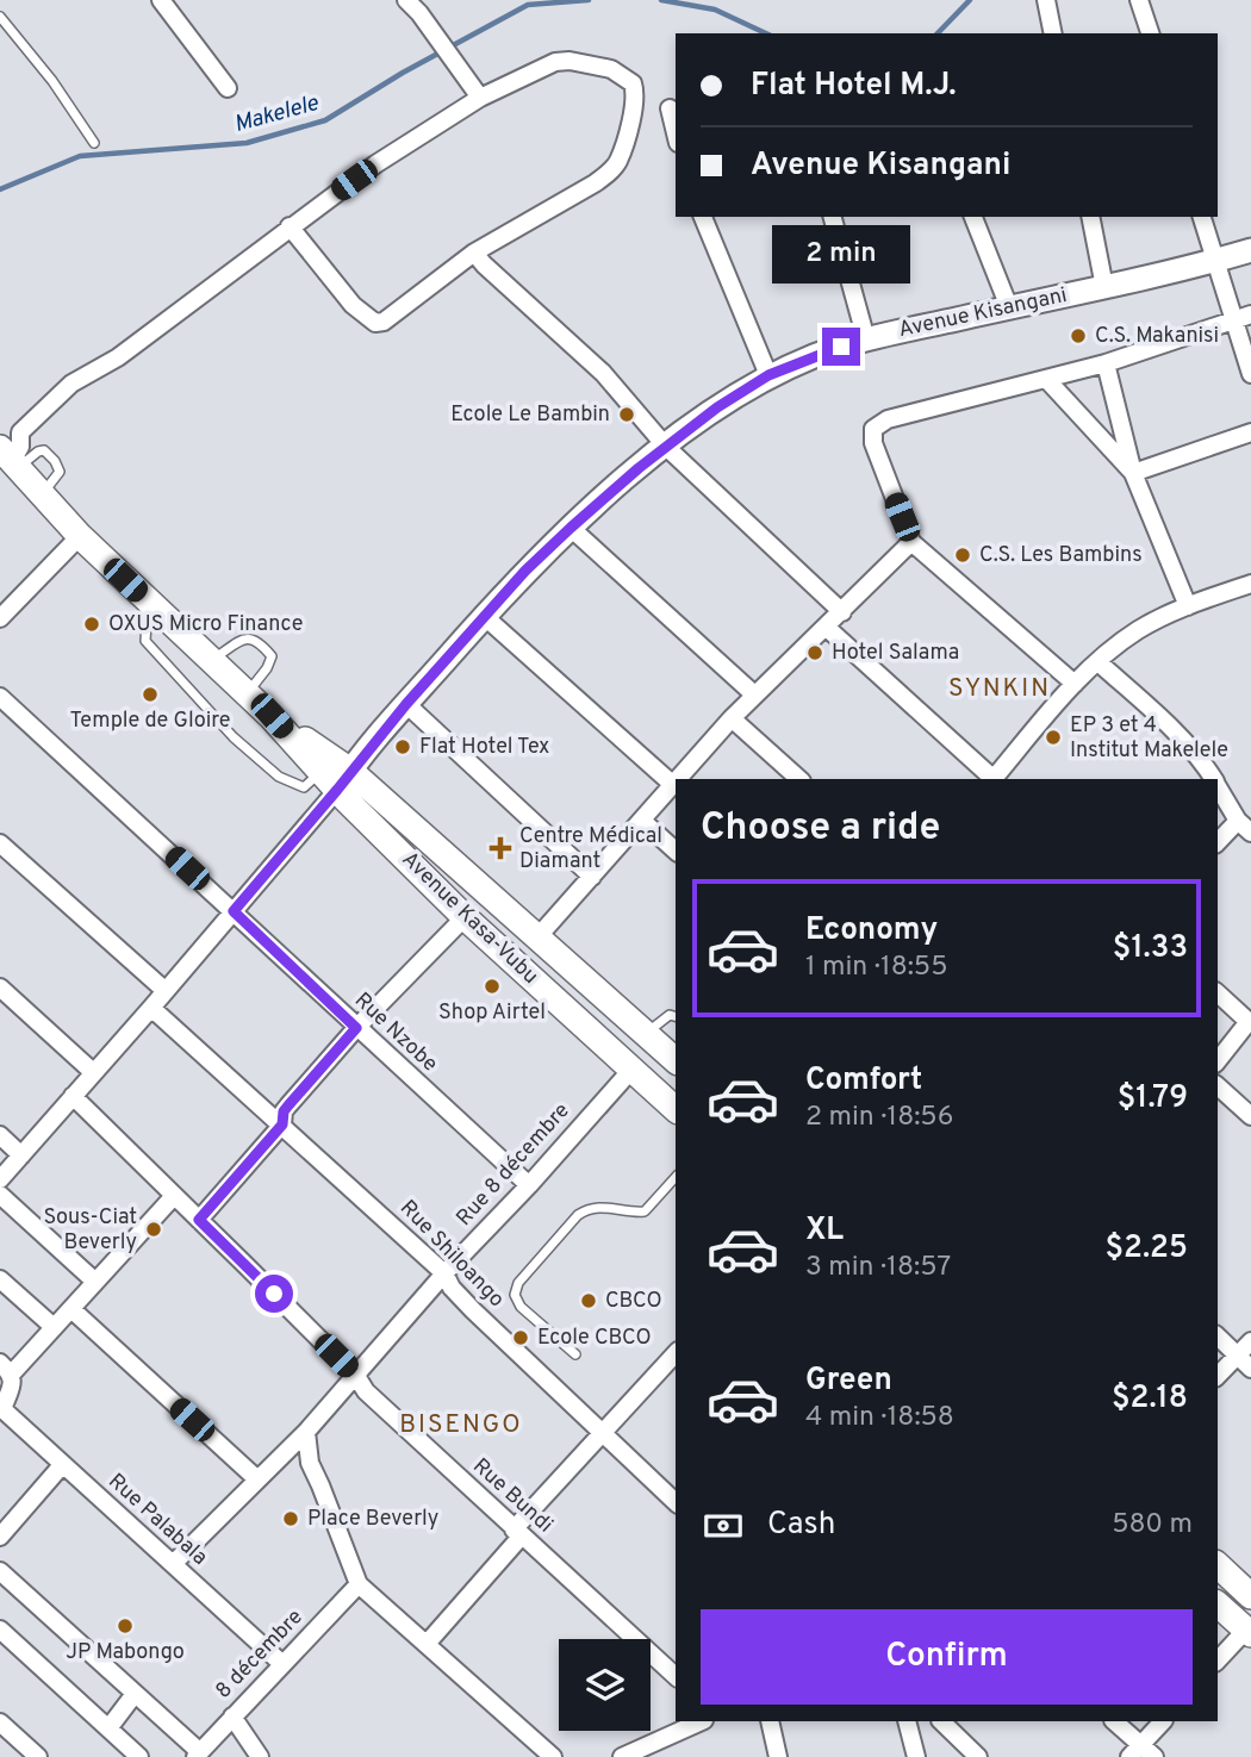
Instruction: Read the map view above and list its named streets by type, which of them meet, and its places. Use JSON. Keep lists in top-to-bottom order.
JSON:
{
  "streets": {
    "main road": ["Avenue Kasa-Vubu"],
    "street": [
      "Avenue Kisangani",
      "Rue Nzobe",
      "Rue 8 décembre",
      "Rue Shiloango",
      "Rue Bundi",
      "Rue Palabala",
      "8 décembre"
    ]
  },
  "crossings": [
    ["Avenue Kisangani", "Avenue Kasa-Vubu"],
    ["Avenue Kasa-Vubu", "Rue 8 décembre"],
    ["Rue Nzobe", "Rue 8 décembre"],
    ["Rue 8 décembre", "Rue Shiloango"],
    ["Rue 8 décembre", "Rue Bundi"],
    ["Rue 8 décembre", "Rue Palabala"],
    ["Rue Palabala", "8 décembre"]
  ],
  "districts": ["SYNKIN", "BISENGO"],
  "water": ["Makelele"],
  "places": {
    "other": [
      "C.S. Makanisi",
      "Ecole Le Bambin",
      "C.S. Les Bambins",
      "OXUS Micro Finance",
      "Hotel Salama",
      "Temple de Gloire",
      "EP 3 et 4 Institut Makelele",
      "Flat Hotel Tex",
      "Shop Airtel",
      "Sous-Ciat Beverly",
      "CBCO",
      "Ecole CBCO",
      "Place Beverly",
      "JP Mabongo"
    ],
    "health": ["Centre Médical Diamant"]
  },
  "page": {
    "banner": ["Flat Hotel M.J.", "Avenue Kisangani"],
    "bubble": "2 min",
    "heading": "Choose a ride",
    "list": [
      {
        "name": "Economy",
        "note": "1 min · 18:55",
        "value": "$1.33"
      },
      {
        "name": "Comfort",
        "note": "2 min · 18:56",
        "value": "$1.79"
      },
      {
        "name": "XL",
        "note": "3 min · 18:57",
        "value": "$2.25"
      },
      {
        "name": "Green",
        "note": "4 min · 18:58",
        "value": "$2.18"
      }
    ],
    "pay": ["Cash", "580 m"],
    "buttons": "Confirm"
  }
}
